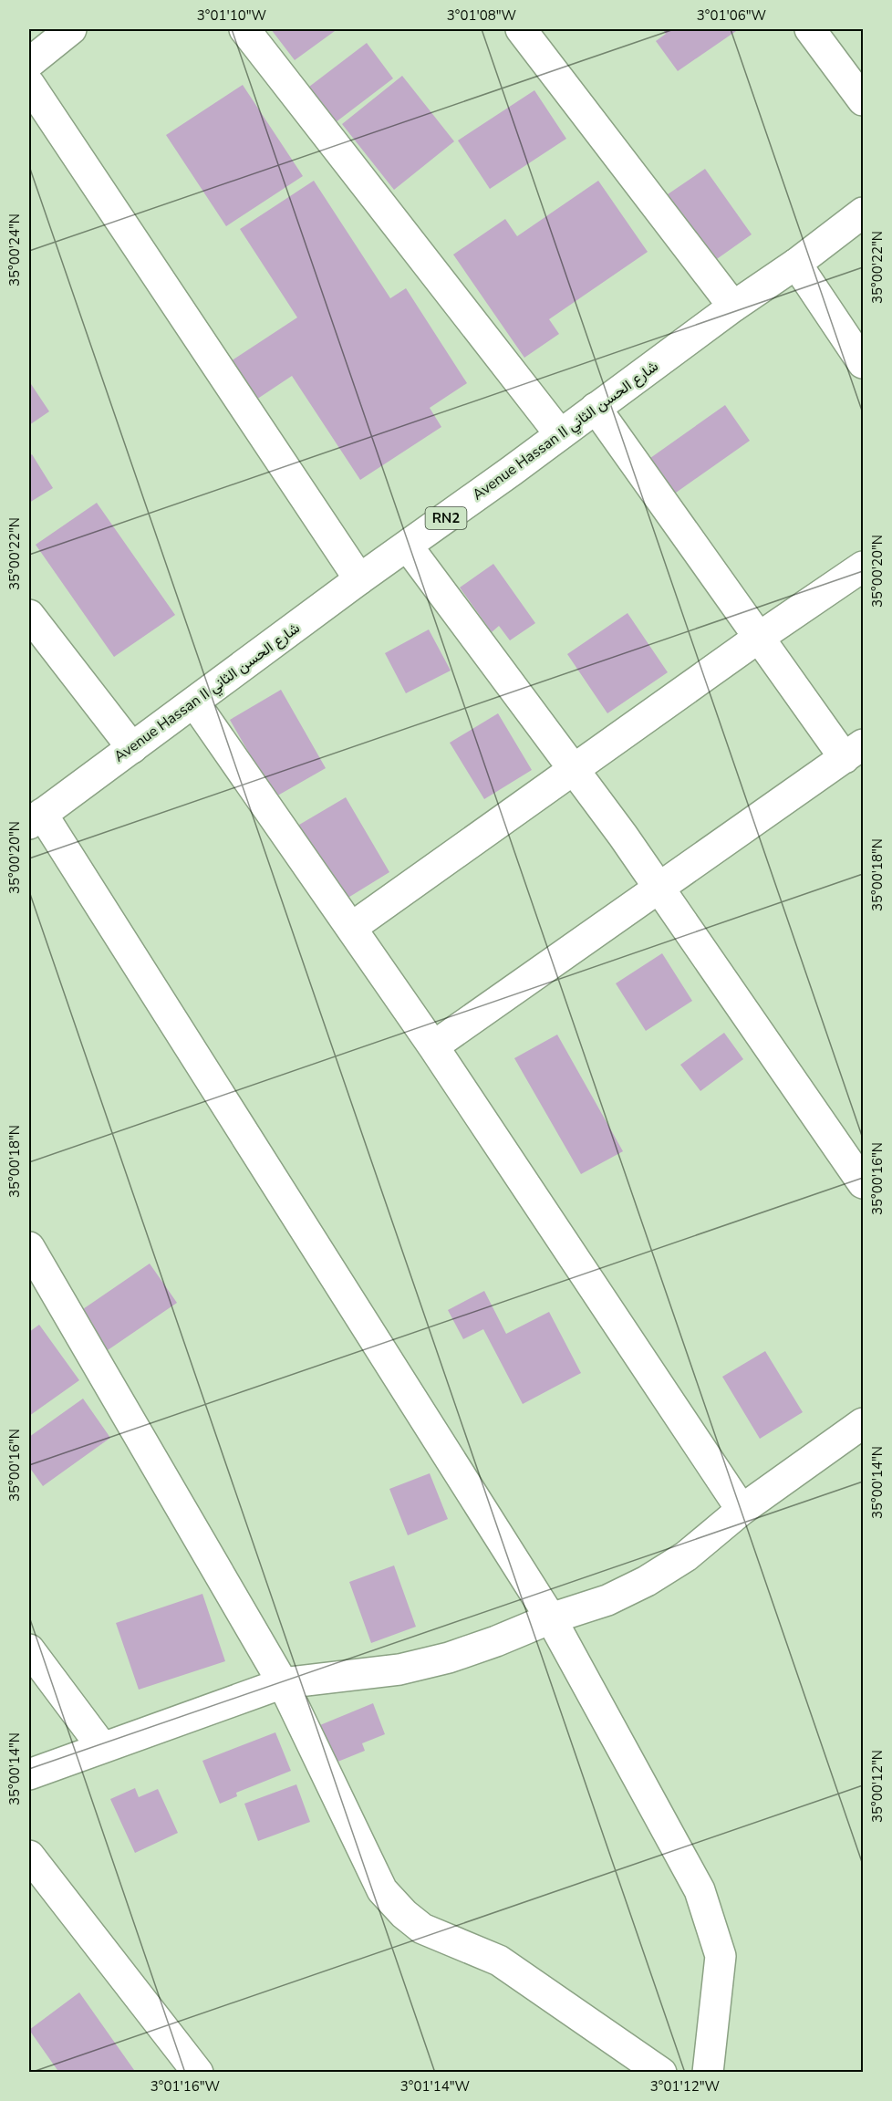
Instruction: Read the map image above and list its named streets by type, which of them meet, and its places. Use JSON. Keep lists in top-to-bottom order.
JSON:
{
  "streets": {
    "street": ["Avenue Hassan II شارع الحسن الثاني", "RN2"]
  },
  "coordinates": [
    "3°01'10\"W",
    "3°01'08\"W",
    "3°01'06\"W",
    "35°00'24\"N",
    "35°00'22\"N",
    "35°00'20\"N",
    "35°00'18\"N",
    "35°00'16\"N",
    "35°00'14\"N",
    "35°00'12\"N",
    "3°01'16\"W",
    "3°01'14\"W",
    "3°01'12\"W"
  ]
}
